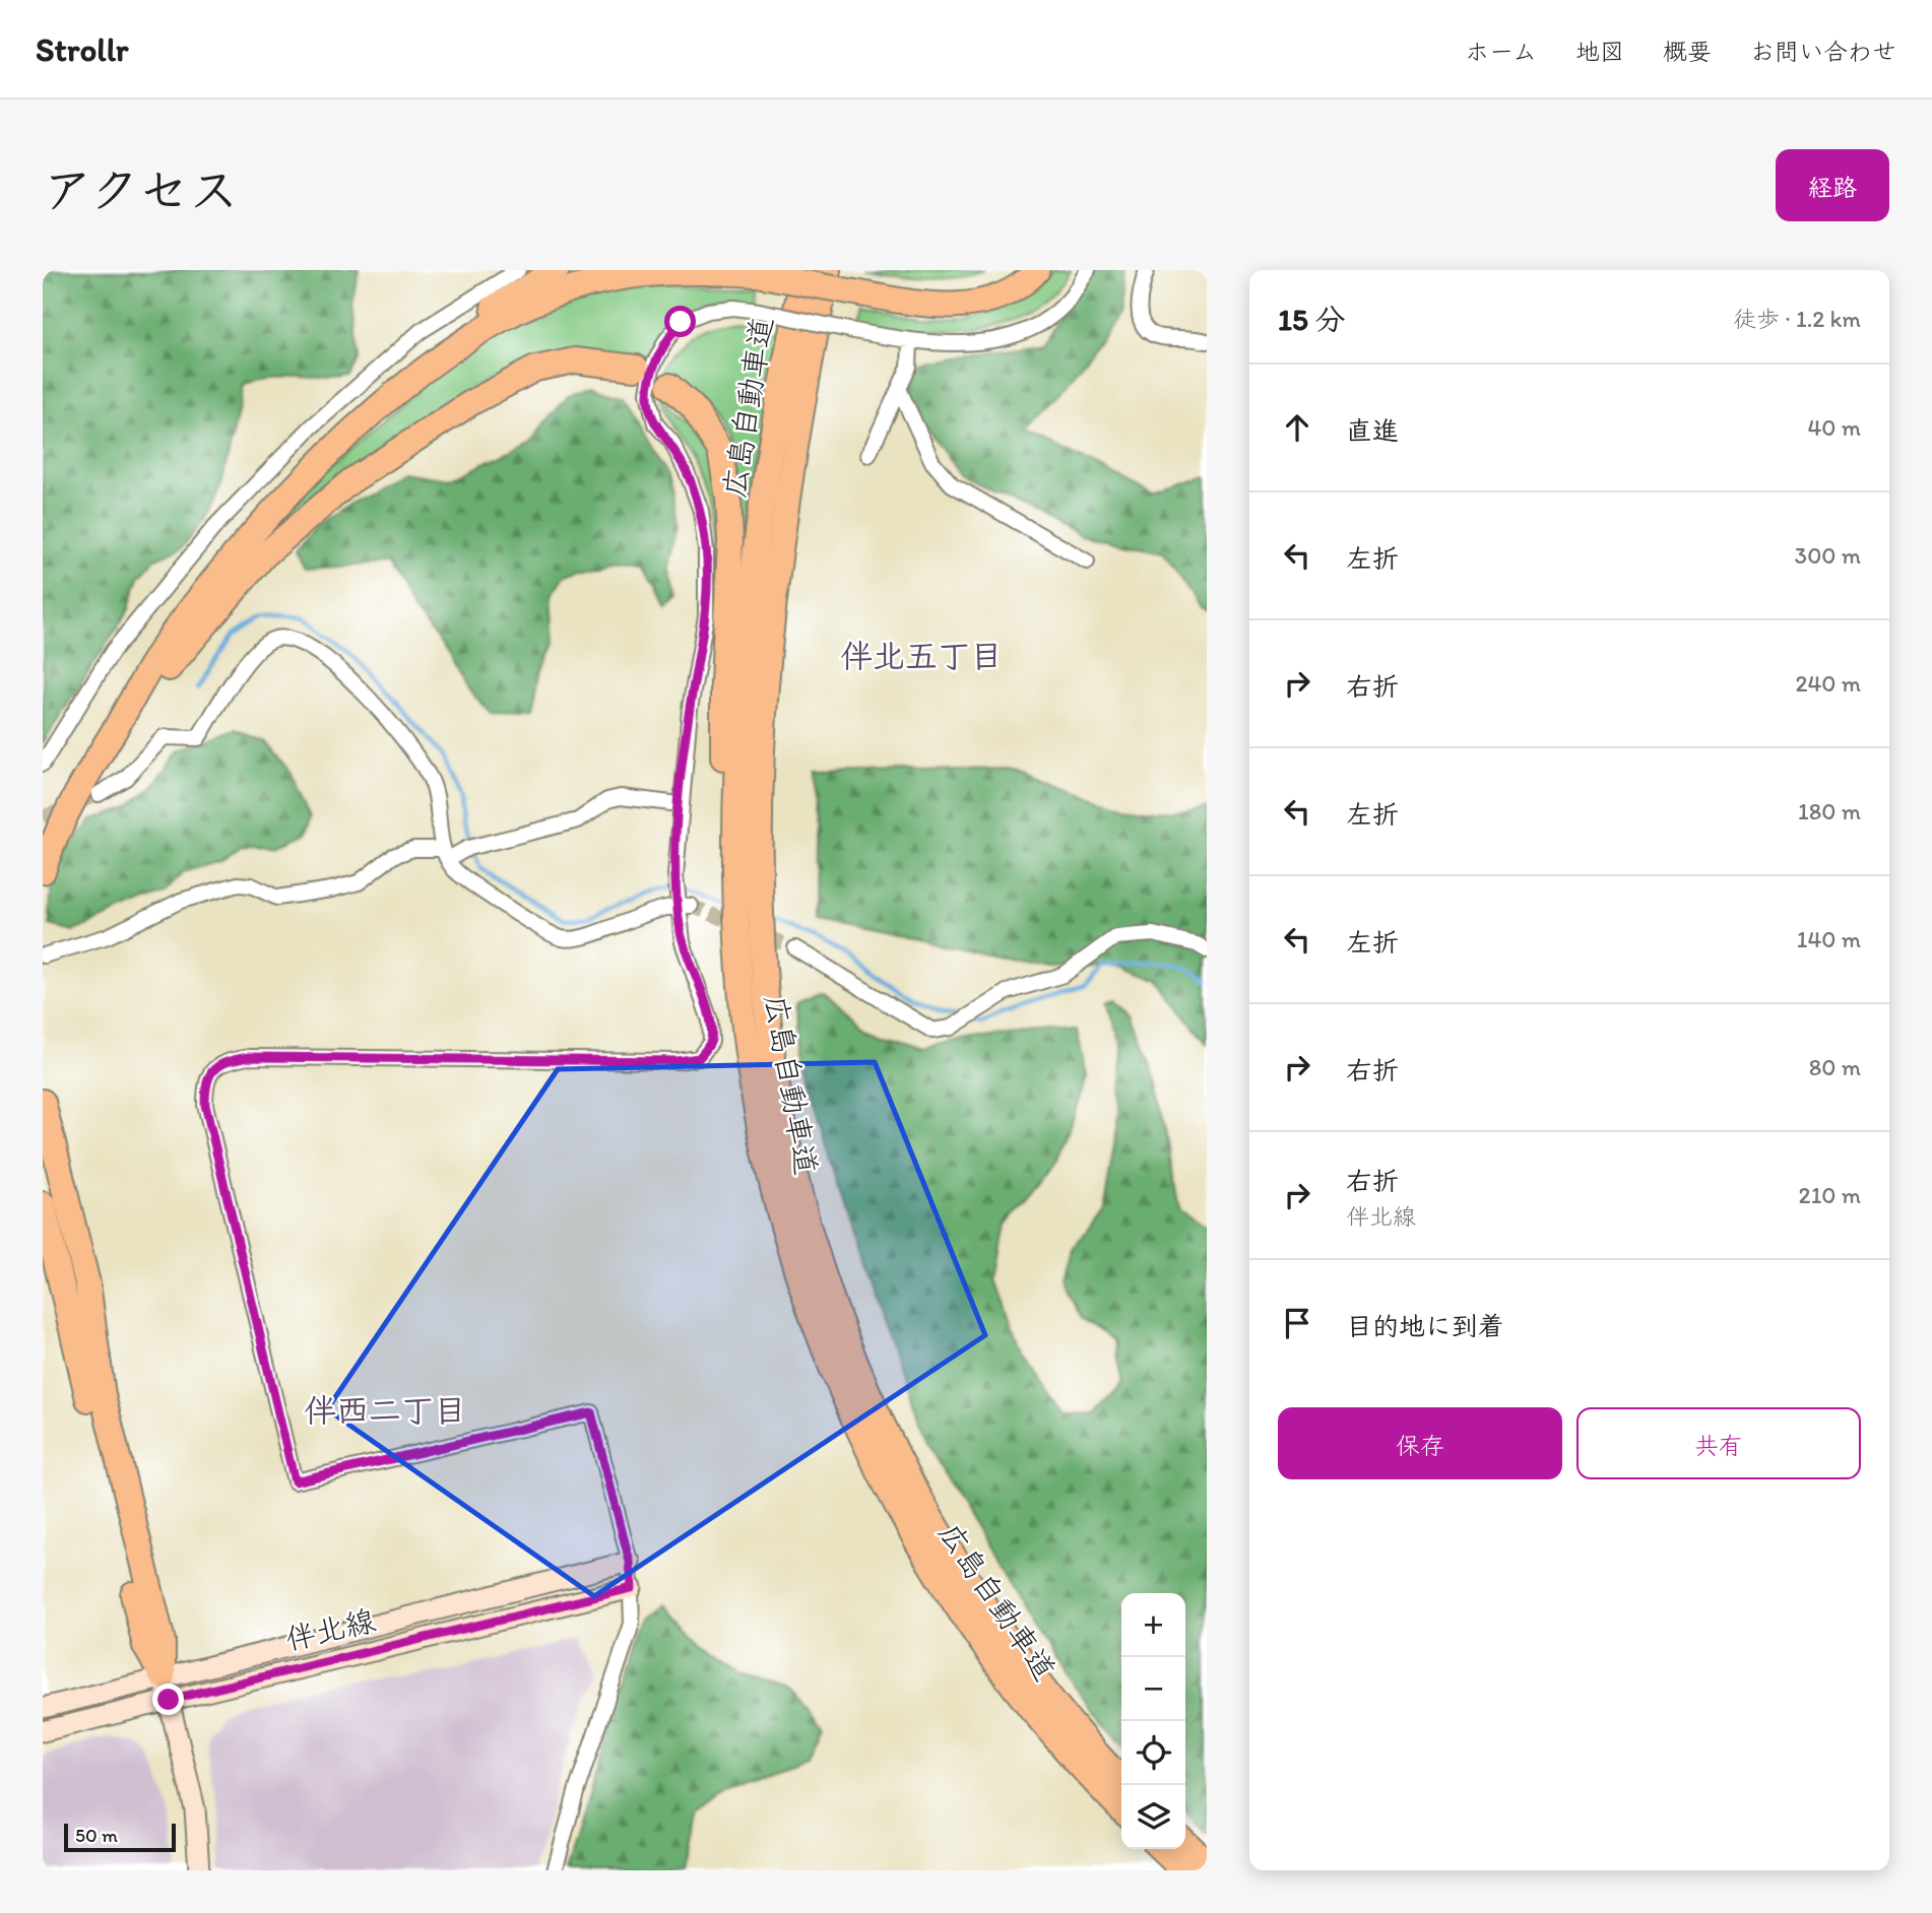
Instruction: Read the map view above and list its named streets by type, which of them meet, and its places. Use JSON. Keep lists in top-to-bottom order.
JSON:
{
  "streets": {
    "highway": ["広島自動車道"],
    "street": ["伴北線"]
  },
  "districts": ["伴北五丁目", "伴西二丁目"],
  "scale_bar": "50 m",
  "page": {
    "header": "Strollr",
    "nav": [
      "ホーム",
      "地図",
      "概要",
      "お問い合わせ"
    ],
    "title": "アクセス",
    "buttons": [
      "経路",
      ["保存", "共有"]
    ],
    "heading": ["15 分", "徒歩 · 1.2 km"],
    "list": [
      ["直進", "40 m"],
      ["左折", "300 m"],
      ["右折", "240 m"],
      ["左折", "180 m"],
      ["左折", "140 m"],
      ["右折", "80 m"],
      ["右折", "伴北線", "210 m"],
      "目的地に到着"
    ],
    "map_buttons": ["+", "−"],
    "scale": "50 m"
  }
}
